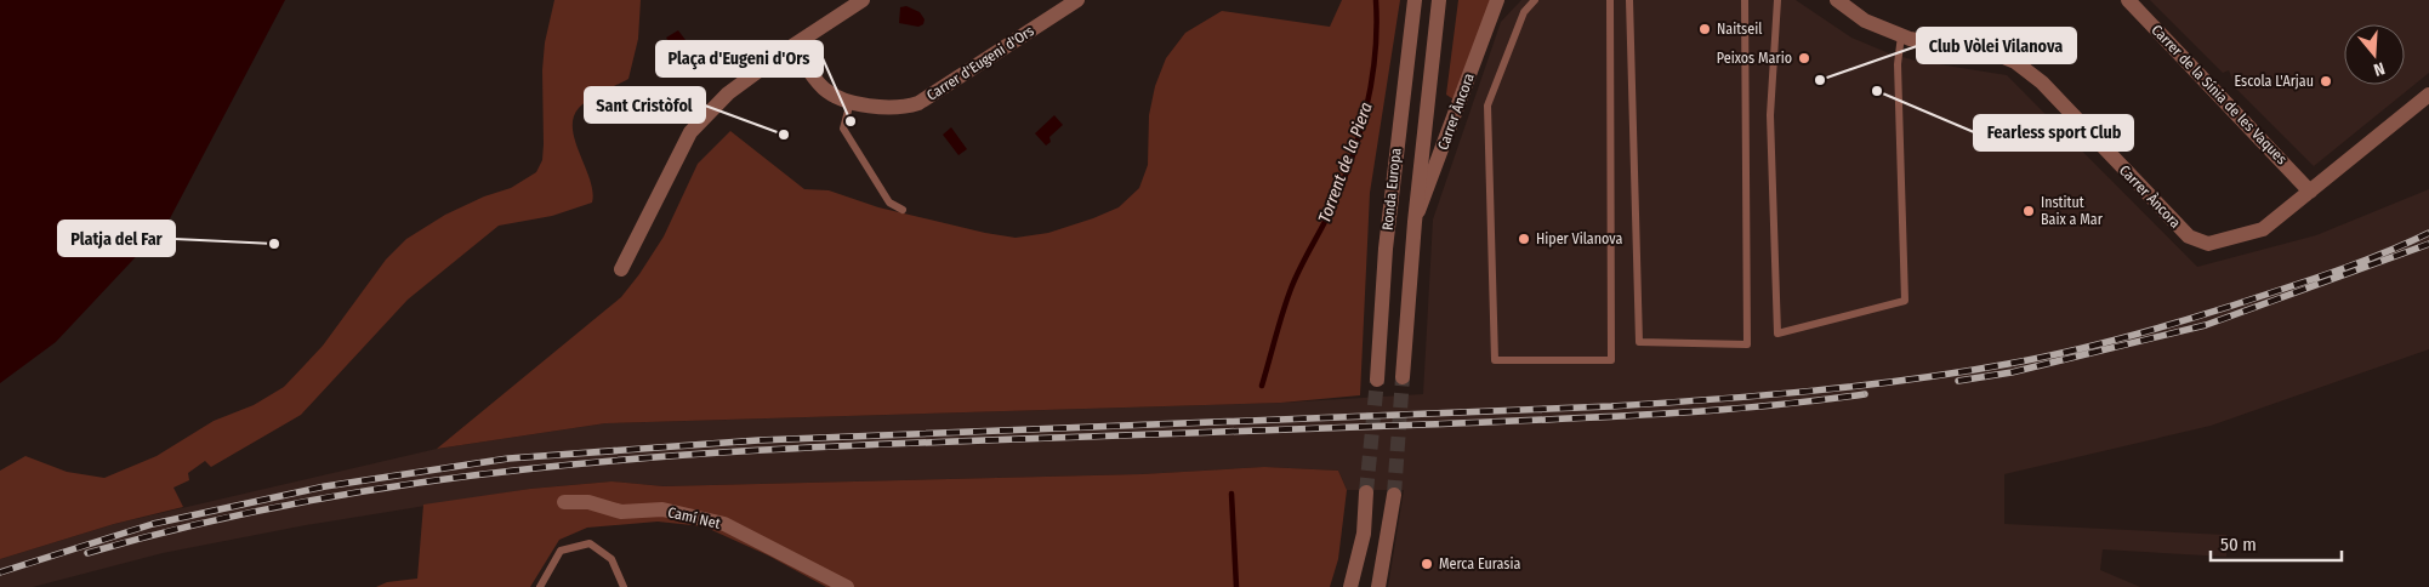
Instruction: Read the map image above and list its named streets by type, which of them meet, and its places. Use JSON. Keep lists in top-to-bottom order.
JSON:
{
  "streets": {
    "street": [
      "Carrer d'Eugeni d'Ors",
      "Carrer de la Sínia de les Vaques",
      "Carrer Àncora",
      "Ronda Europa",
      "Camí Net"
    ]
  },
  "crossings": [
    ["Carrer de la Sínia de les Vaques", "Carrer Àncora"],
    ["Carrer Àncora", "Ronda Europa"]
  ],
  "water": ["Torrent de la Piera"],
  "places": [
    "Naitseil",
    "Peixos Mario",
    "Club Vòlei Vilanova",
    "Escola L'Arjau",
    "Fearless sport Club",
    "Plaça d'Eugeni d'Ors",
    "Sant Cristòfol",
    "Institut Baix a Mar",
    "Hiper Vilanova",
    "Platja del Far",
    "Merca Eurasia"
  ],
  "scale_bar": "50 m",
  "north": "bottom"
}
